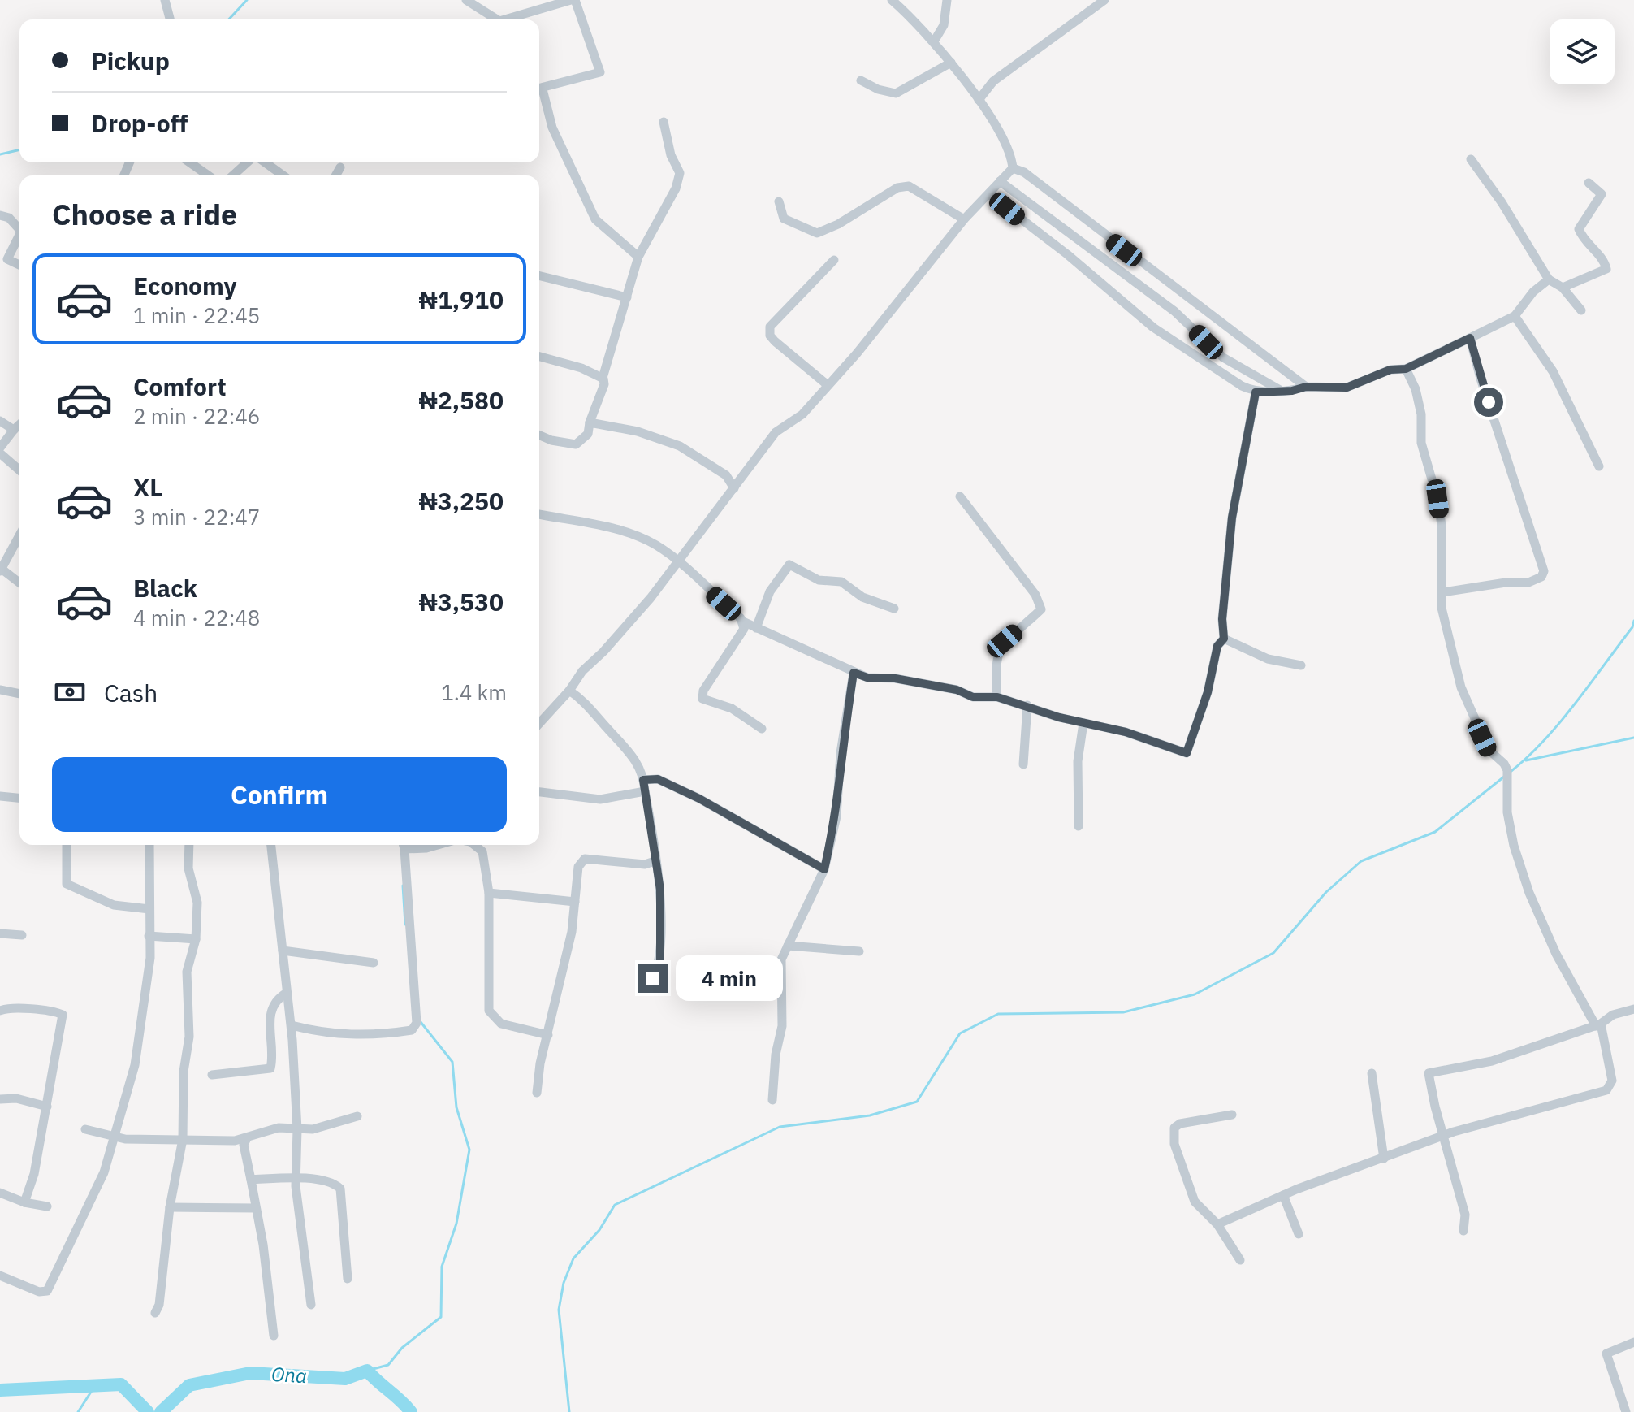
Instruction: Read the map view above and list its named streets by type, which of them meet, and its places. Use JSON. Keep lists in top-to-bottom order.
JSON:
{
  "water": ["Ona"],
  "page": {
    "banner": ["Pickup", "Drop-off"],
    "heading": "Choose a ride",
    "list": [
      {
        "name": "Economy",
        "note": "1 min · 22:45",
        "value": "₦1,910"
      },
      {
        "name": "Comfort",
        "note": "2 min · 22:46",
        "value": "₦2,580"
      },
      {
        "name": "XL",
        "note": "3 min · 22:47",
        "value": "₦3,250"
      },
      {
        "name": "Black",
        "note": "4 min · 22:48",
        "value": "₦3,530"
      }
    ],
    "pay": ["Cash", "1.4 km"],
    "buttons": "Confirm",
    "bubble": "4 min"
  }
}
